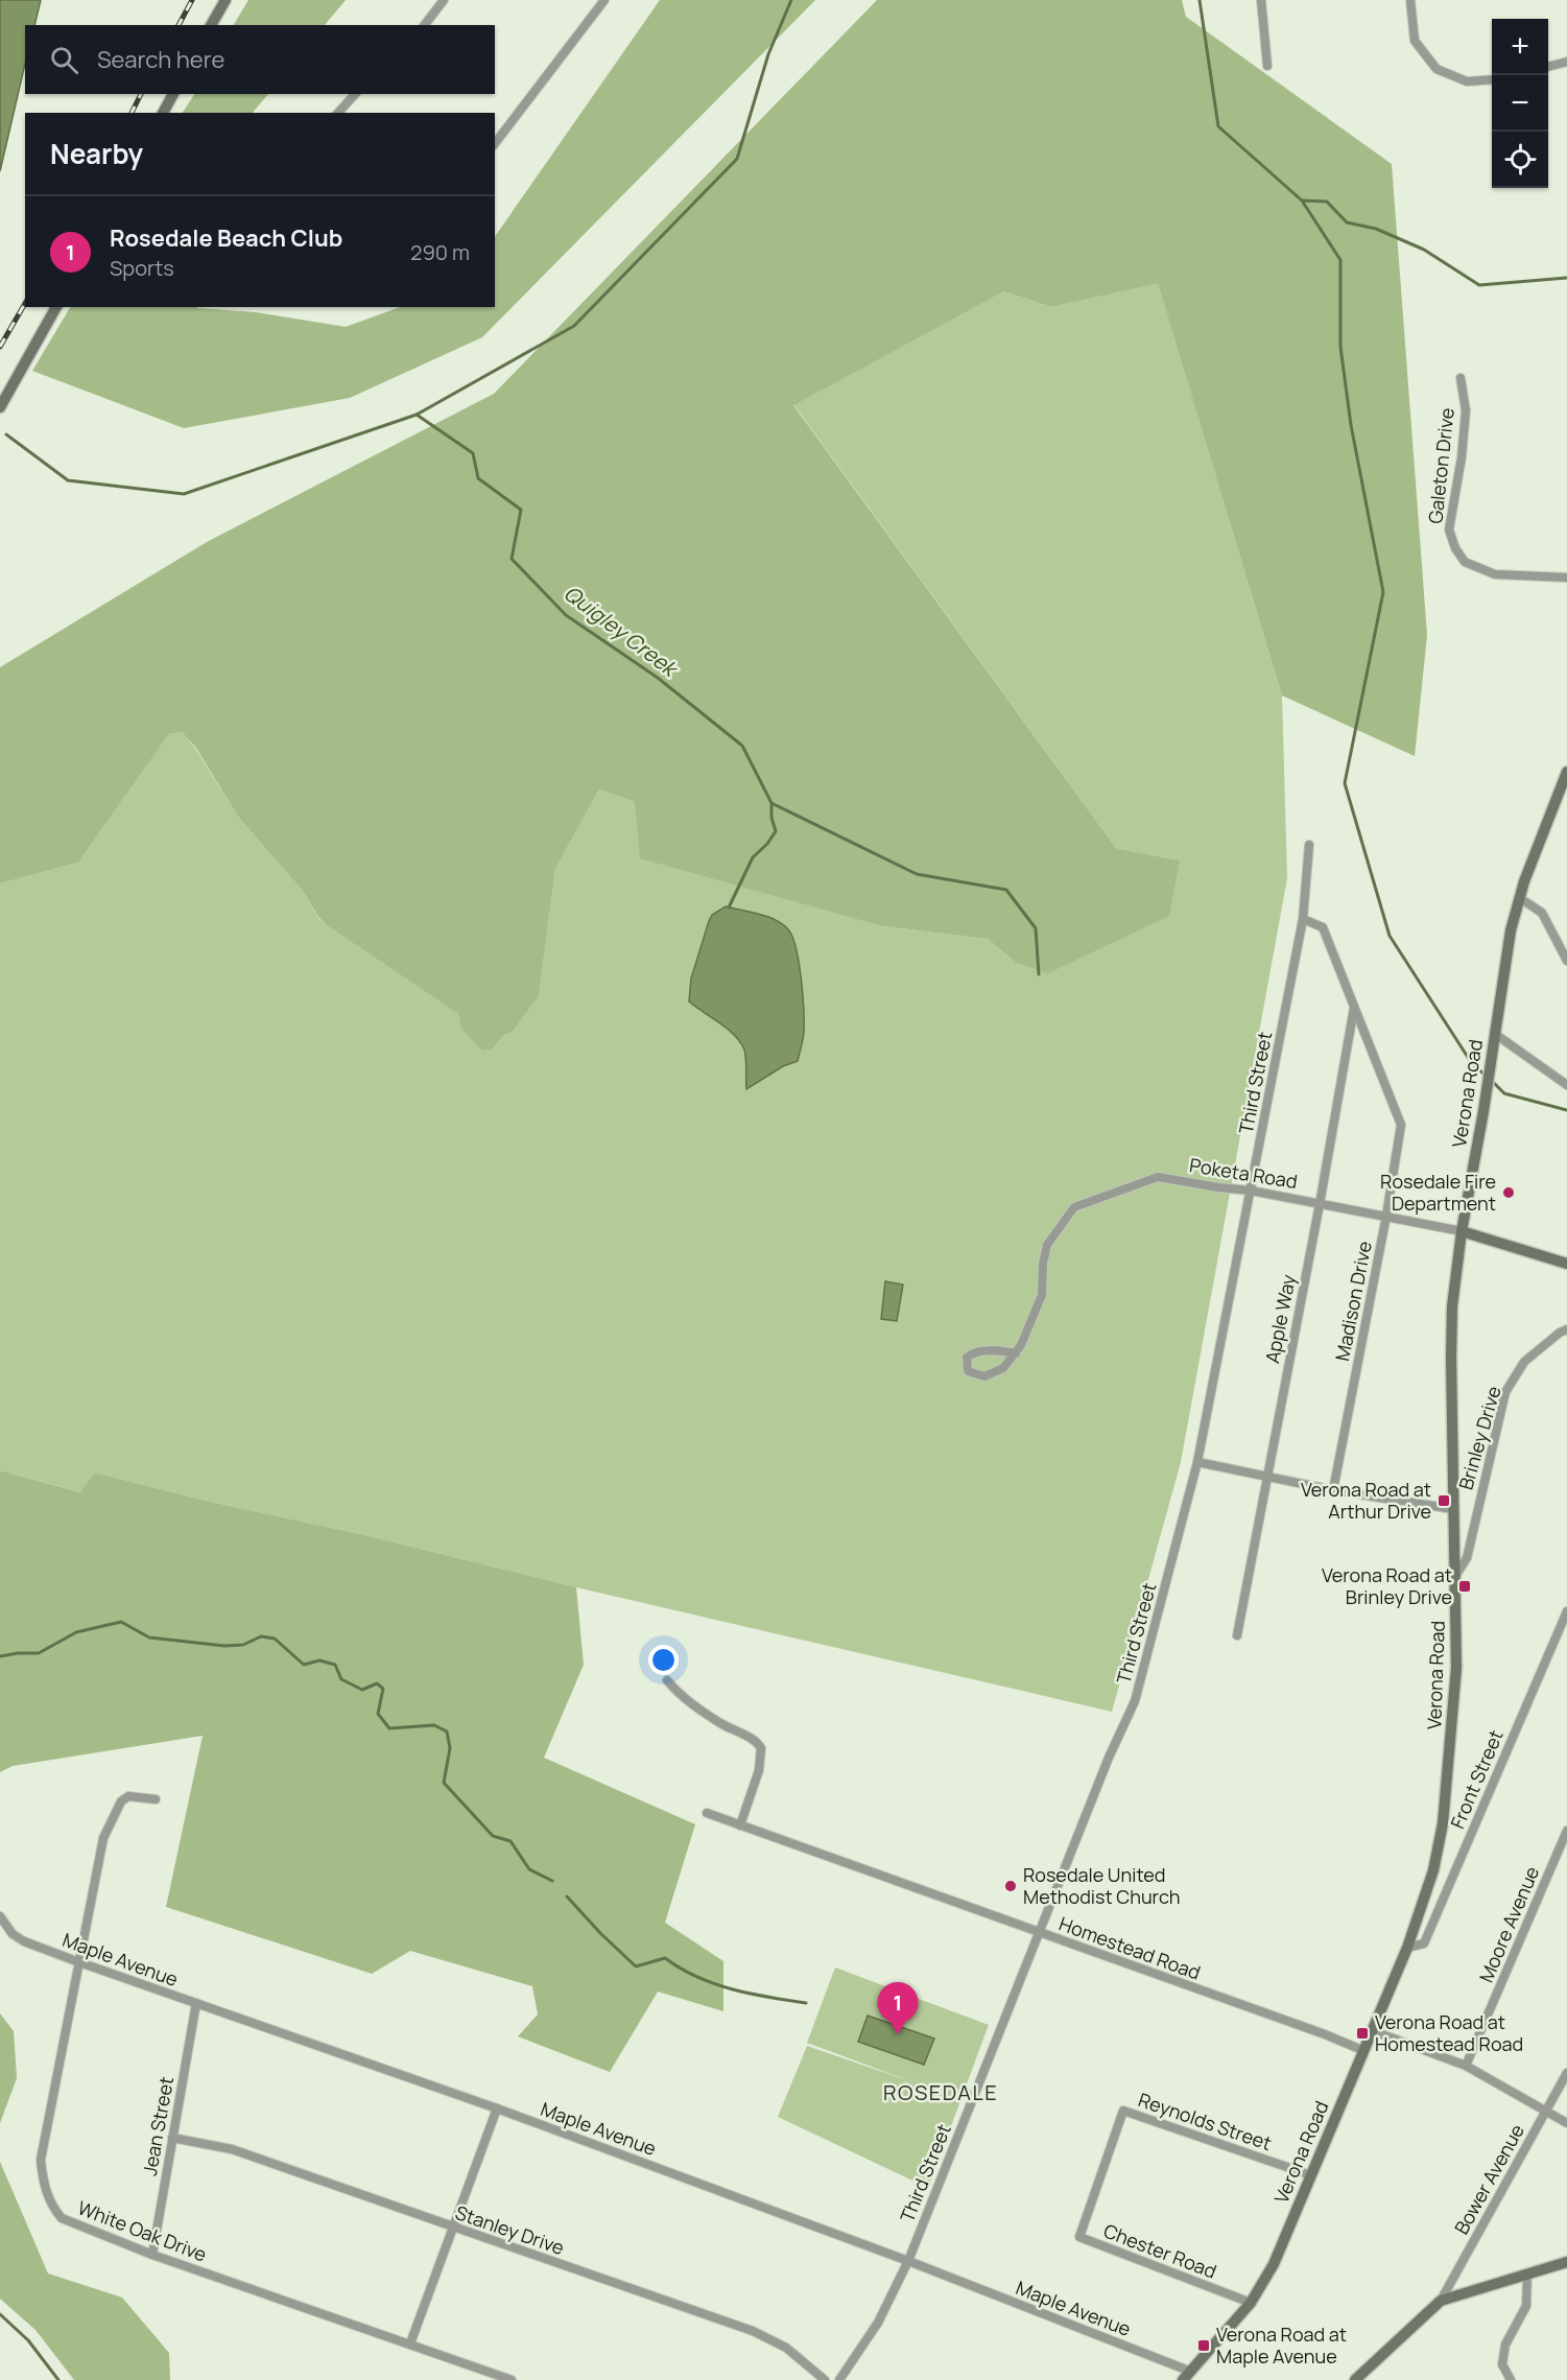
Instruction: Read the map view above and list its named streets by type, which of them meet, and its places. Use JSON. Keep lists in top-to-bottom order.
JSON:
{
  "streets": {
    "street": [
      "Galeton Drive",
      "Third Street",
      "Verona Road",
      "Poketa Road",
      "Madison Drive",
      "Apple Way",
      "Brinley Drive",
      "Front Street",
      "Moore Avenue",
      "Homestead Road",
      "Maple Avenue",
      "Reynolds Street",
      "Jean Street",
      "Bower Avenue",
      "Stanley Drive",
      "White Oak Drive",
      "Chester Road"
    ]
  },
  "crossings": [
    ["Third Street", "Poketa Road"],
    ["Third Street", "Madison Drive"],
    ["Third Street", "Homestead Road"],
    ["Third Street", "Maple Avenue"],
    ["Verona Road", "Poketa Road"],
    ["Verona Road", "Brinley Drive"],
    ["Verona Road", "Front Street"],
    ["Verona Road", "Homestead Road"],
    ["Verona Road", "Maple Avenue"],
    ["Verona Road", "Reynolds Street"],
    ["Verona Road", "Chester Road"],
    ["Poketa Road", "Madison Drive"],
    ["Poketa Road", "Apple Way"],
    ["Madison Drive", "Apple Way"],
    ["Maple Avenue", "Jean Street"],
    ["Maple Avenue", "White Oak Drive"],
    ["Reynolds Street", "Chester Road"],
    ["Jean Street", "Stanley Drive"],
    ["Jean Street", "White Oak Drive"]
  ],
  "districts": ["ROSEDALE"],
  "water": ["Quigley Creek"],
  "places": {
    "other": ["Rosedale Fire Department", "Rosedale United Methodist Church"],
    "transit": [
      "Verona Road at Arthur Drive",
      "Verona Road at Brinley Drive",
      "Verona Road at Homestead Road",
      "Verona Road at Maple Avenue"
    ]
  },
  "page": {
    "map_buttons": ["+", "−"],
    "search": "Search here",
    "heading": "Nearby",
    "list": [
      {
        "mark": "1",
        "name": "Rosedale Beach Club",
        "note": "Sports",
        "value": "290 m"
      }
    ],
    "pins": "1"
  }
}
